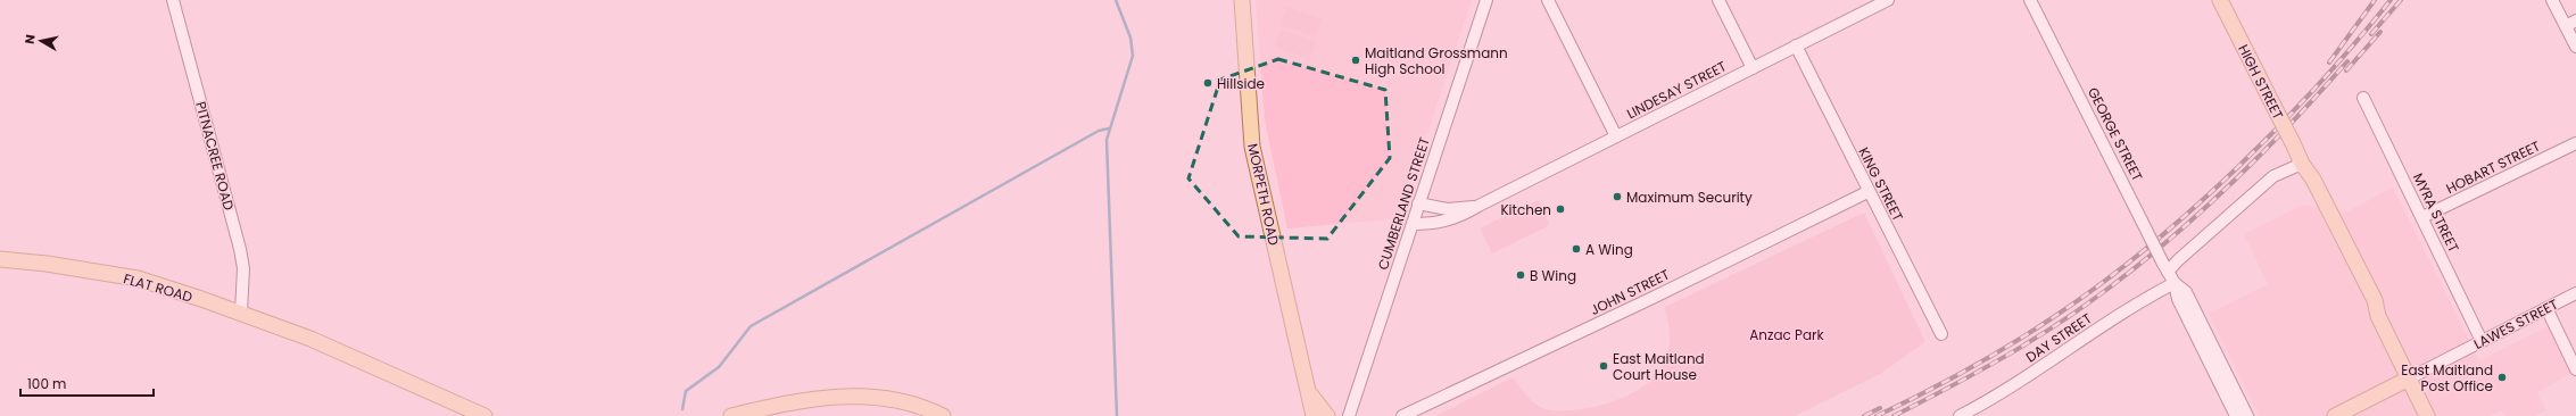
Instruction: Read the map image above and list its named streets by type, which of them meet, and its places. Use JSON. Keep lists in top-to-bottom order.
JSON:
{
  "streets": {
    "main road": [
      "HIGH STREET",
      "MORPETH ROAD",
      "FLAT ROAD",
      "LAWES STREET"
    ],
    "street": [
      "LINDESAY STREET",
      "GEORGE STREET",
      "PITNACREE ROAD",
      "HOBART STREET",
      "KING STREET",
      "CUMBERLAND STREET",
      "MYRA STREET",
      "JOHN STREET",
      "DAY STREET"
    ]
  },
  "crossings": [
    ["HIGH STREET", "LAWES STREET"],
    ["LINDESAY STREET", "KING STREET"],
    ["LINDESAY STREET", "CUMBERLAND STREET"],
    ["GEORGE STREET", "DAY STREET"],
    ["PITNACREE ROAD", "FLAT ROAD"],
    ["HOBART STREET", "MYRA STREET"],
    ["KING STREET", "JOHN STREET"],
    ["MYRA STREET", "LAWES STREET"]
  ],
  "parks": ["Anzac Park"],
  "places": [
    "Maitland Grossmann High School",
    "Hillside",
    "Maximum Security",
    "Kitchen",
    "A Wing",
    "B Wing",
    "East Maitland Court House",
    "East Maitland Post Office"
  ],
  "scale_bar": "100 m",
  "north": "left"
}
